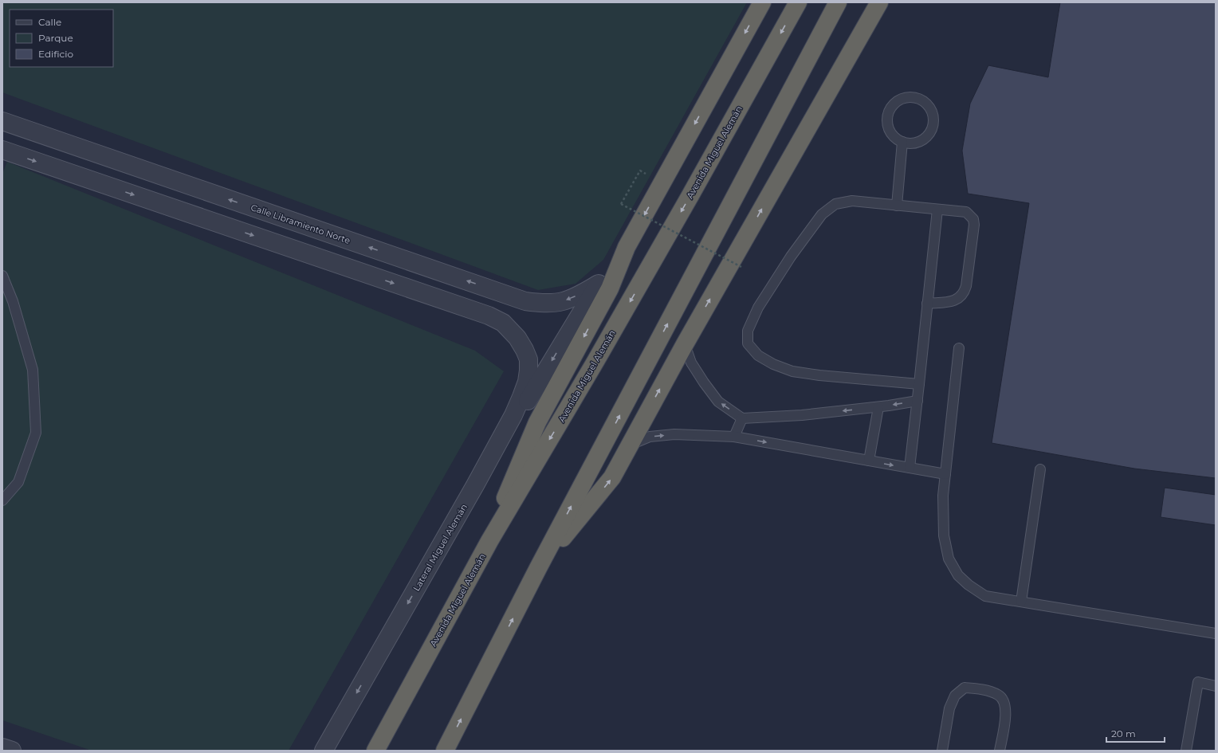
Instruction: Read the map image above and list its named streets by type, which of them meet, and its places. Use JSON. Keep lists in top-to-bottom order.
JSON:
{
  "streets": {
    "highway": ["Avenida Miguel Alemán"],
    "street": ["Calle Libramiento Norte", "Lateral Miguel Alemán"]
  },
  "one_way": ["Calle Libramiento Norte"],
  "legend": ["Calle", "Parque", "Edificio"],
  "scale_bar": "20 m"
}
